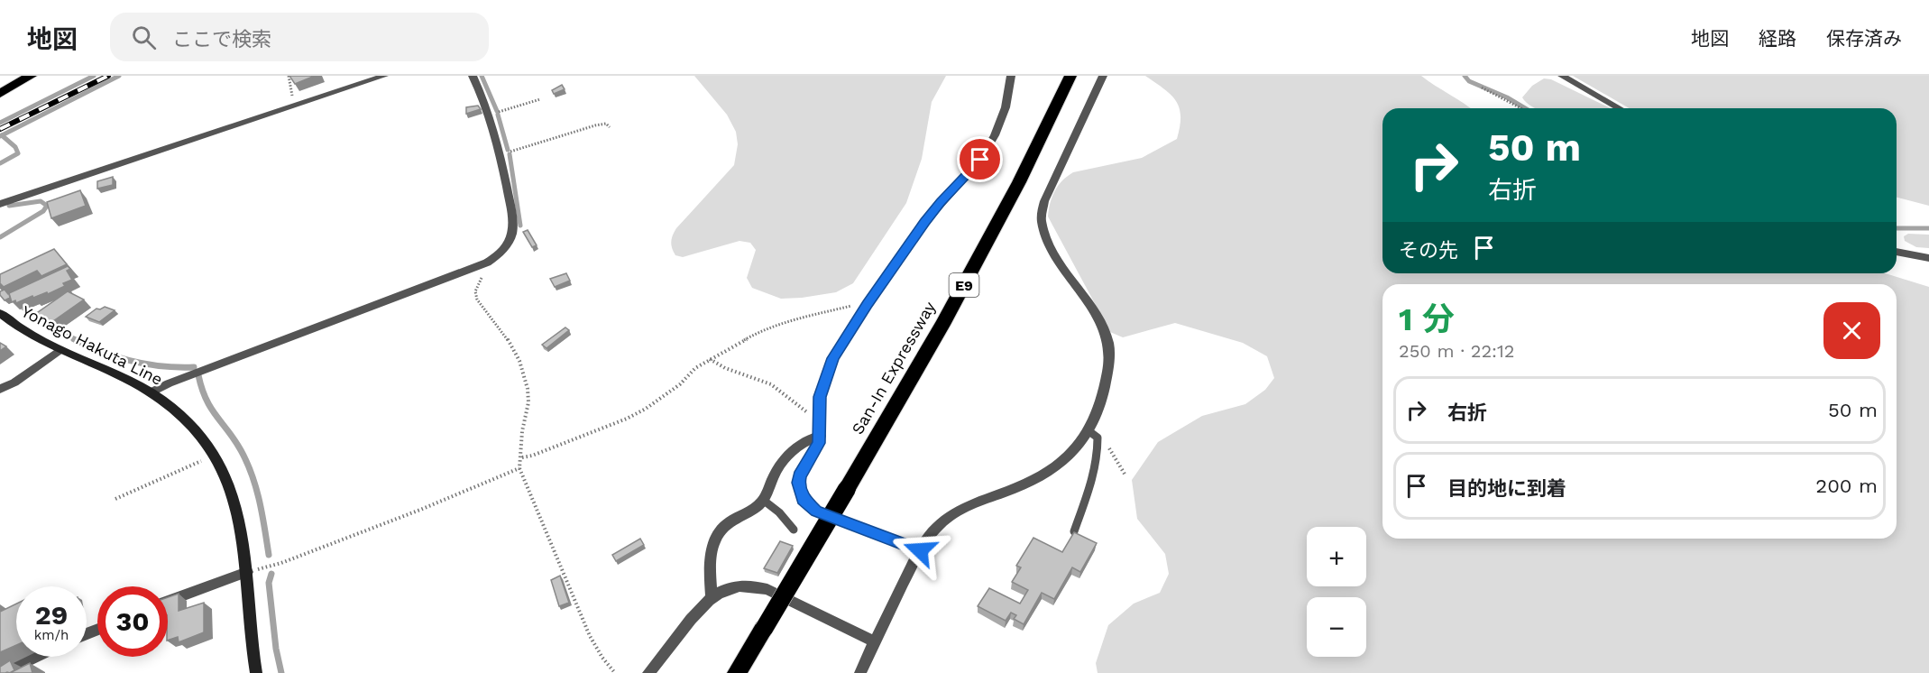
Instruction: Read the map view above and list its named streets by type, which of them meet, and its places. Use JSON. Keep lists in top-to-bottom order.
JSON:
{
  "streets": {
    "highway": ["E9", "San-In Expressway"],
    "main road": ["Yonago Hakuta Line"]
  },
  "page": {
    "header": "地図",
    "search": "ここで検索",
    "nav": ["地図", "経路", "保存済み"],
    "turn": ["50 m", "右折"],
    "then": "その先",
    "heading": ["1 分", "250 m · 22:12"],
    "list": [
      {
        "name": "右折",
        "value": "50 m"
      },
      {
        "name": "目的地に到着",
        "value": "200 m"
      }
    ],
    "map_buttons": ["+", "−"],
    "speed": "29 km/h",
    "limit": "30"
  }
}
